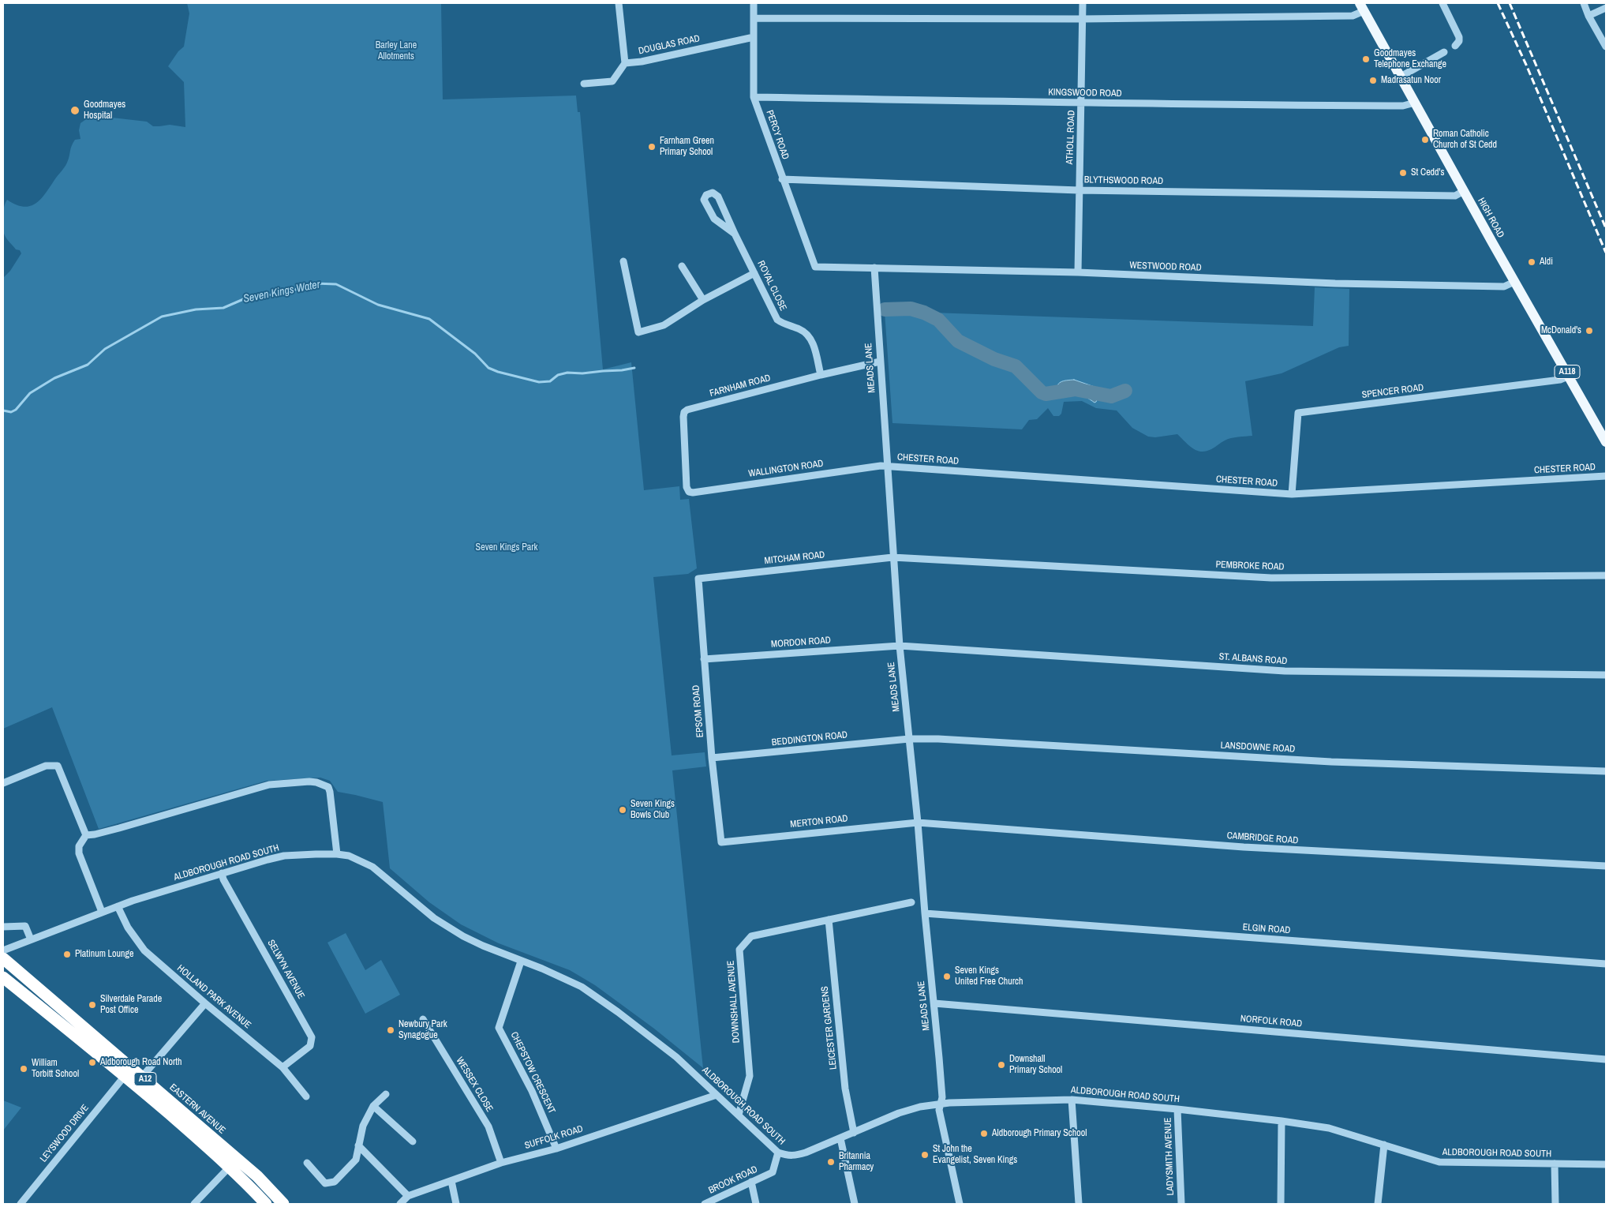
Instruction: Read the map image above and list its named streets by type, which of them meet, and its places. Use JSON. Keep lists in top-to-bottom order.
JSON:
{
  "streets": {
    "highway": ["A12", "EASTERN AVENUE"],
    "main road": ["HIGH ROAD", "A118"],
    "street": [
      "DOUGLAS ROAD",
      "KINGSWOOD ROAD",
      "PERCY ROAD",
      "ATHOLL ROAD",
      "BLYTHSWOOD ROAD",
      "WESTWOOD ROAD",
      "ROYAL CLOSE",
      "MEADS LANE",
      "FARNHAM ROAD",
      "SPENCER ROAD",
      "CHESTER ROAD",
      "WALLINGTON ROAD",
      "MITCHAM ROAD",
      "PEMBROKE ROAD",
      "MORDON ROAD",
      "ST. ALBANS ROAD",
      "EPSOM ROAD",
      "BEDDINGTON ROAD",
      "LANSDOWNE ROAD",
      "MERTON ROAD",
      "CAMBRIDGE ROAD",
      "ALDBOROUGH ROAD SOUTH",
      "ELGIN ROAD",
      "SELWYN AVENUE",
      "HOLLAND PARK AVENUE",
      "DOWNSHALL AVENUE",
      "NORFOLK ROAD",
      "LEICESTER GARDENS",
      "CHEPSTOW CRESCENT",
      "WESSEX CLOSE",
      "LEYSWOOD DRIVE",
      "SUFFOLK ROAD",
      "LADYSMITH AVENUE",
      "BROOK ROAD"
    ]
  },
  "crossings": [
    ["DOUGLAS ROAD", "PERCY ROAD"],
    ["KINGSWOOD ROAD", "PERCY ROAD"],
    ["KINGSWOOD ROAD", "ATHOLL ROAD"],
    ["KINGSWOOD ROAD", "HIGH ROAD"],
    ["PERCY ROAD", "BLYTHSWOOD ROAD"],
    ["PERCY ROAD", "WESTWOOD ROAD"],
    ["ATHOLL ROAD", "BLYTHSWOOD ROAD"],
    ["ATHOLL ROAD", "WESTWOOD ROAD"],
    ["BLYTHSWOOD ROAD", "HIGH ROAD"],
    ["HIGH ROAD", "WESTWOOD ROAD"],
    ["HIGH ROAD", "SPENCER ROAD"],
    ["WESTWOOD ROAD", "MEADS LANE"],
    ["ROYAL CLOSE", "FARNHAM ROAD"],
    ["MEADS LANE", "FARNHAM ROAD"],
    ["MEADS LANE", "CHESTER ROAD"],
    ["MEADS LANE", "WALLINGTON ROAD"],
    ["MEADS LANE", "MITCHAM ROAD"],
    ["MEADS LANE", "PEMBROKE ROAD"],
    ["MEADS LANE", "MORDON ROAD"],
    ["MEADS LANE", "ST. ALBANS ROAD"],
    ["MEADS LANE", "BEDDINGTON ROAD"],
    ["MEADS LANE", "LANSDOWNE ROAD"],
    ["MEADS LANE", "MERTON ROAD"],
    ["MEADS LANE", "CAMBRIDGE ROAD"],
    ["MEADS LANE", "ALDBOROUGH ROAD SOUTH"],
    ["MEADS LANE", "ELGIN ROAD"],
    ["MEADS LANE", "NORFOLK ROAD"],
    ["FARNHAM ROAD", "WALLINGTON ROAD"],
    ["SPENCER ROAD", "CHESTER ROAD"],
    ["CHESTER ROAD", "WALLINGTON ROAD"],
    ["MITCHAM ROAD", "PEMBROKE ROAD"],
    ["MITCHAM ROAD", "EPSOM ROAD"],
    ["MORDON ROAD", "ST. ALBANS ROAD"],
    ["MORDON ROAD", "EPSOM ROAD"],
    ["EPSOM ROAD", "BEDDINGTON ROAD"],
    ["EPSOM ROAD", "MERTON ROAD"],
    ["BEDDINGTON ROAD", "LANSDOWNE ROAD"],
    ["MERTON ROAD", "CAMBRIDGE ROAD"],
    ["ALDBOROUGH ROAD SOUTH", "SELWYN AVENUE"],
    ["ALDBOROUGH ROAD SOUTH", "HOLLAND PARK AVENUE"],
    ["ALDBOROUGH ROAD SOUTH", "DOWNSHALL AVENUE"],
    ["ALDBOROUGH ROAD SOUTH", "LEICESTER GARDENS"],
    ["ALDBOROUGH ROAD SOUTH", "CHEPSTOW CRESCENT"],
    ["ALDBOROUGH ROAD SOUTH", "SUFFOLK ROAD"],
    ["ALDBOROUGH ROAD SOUTH", "LADYSMITH AVENUE"],
    ["ALDBOROUGH ROAD SOUTH", "BROOK ROAD"],
    ["SELWYN AVENUE", "HOLLAND PARK AVENUE"],
    ["DOWNSHALL AVENUE", "LEICESTER GARDENS"],
    ["CHEPSTOW CRESCENT", "SUFFOLK ROAD"],
    ["A12", "LEYSWOOD DRIVE"],
    ["WESSEX CLOSE", "SUFFOLK ROAD"]
  ],
  "water": ["Seven Kings Water"],
  "parks": ["Barley Lane Allotments", "Seven Kings Park"],
  "places": [
    "Goodmayes Telephone Exchange",
    "Madrasatun Noor",
    "Goodmayes Hospital",
    "Roman Catholic Church of St Cedd",
    "Farnham Green Primary School",
    "St Cedd's",
    "Aldi",
    "McDonald's",
    "Seven Kings Bowls Club",
    "Platinum Lounge",
    "Seven Kings United Free Church",
    "Silverdale Parade Post Office",
    "Newbury Park Synagogue",
    "Aldborough Road North",
    "Downshall Primary School",
    "William Torbitt School",
    "Aldborough Primary School",
    "St John the Evangelist, Seven Kings",
    "Britannia Pharmacy"
  ]
}
